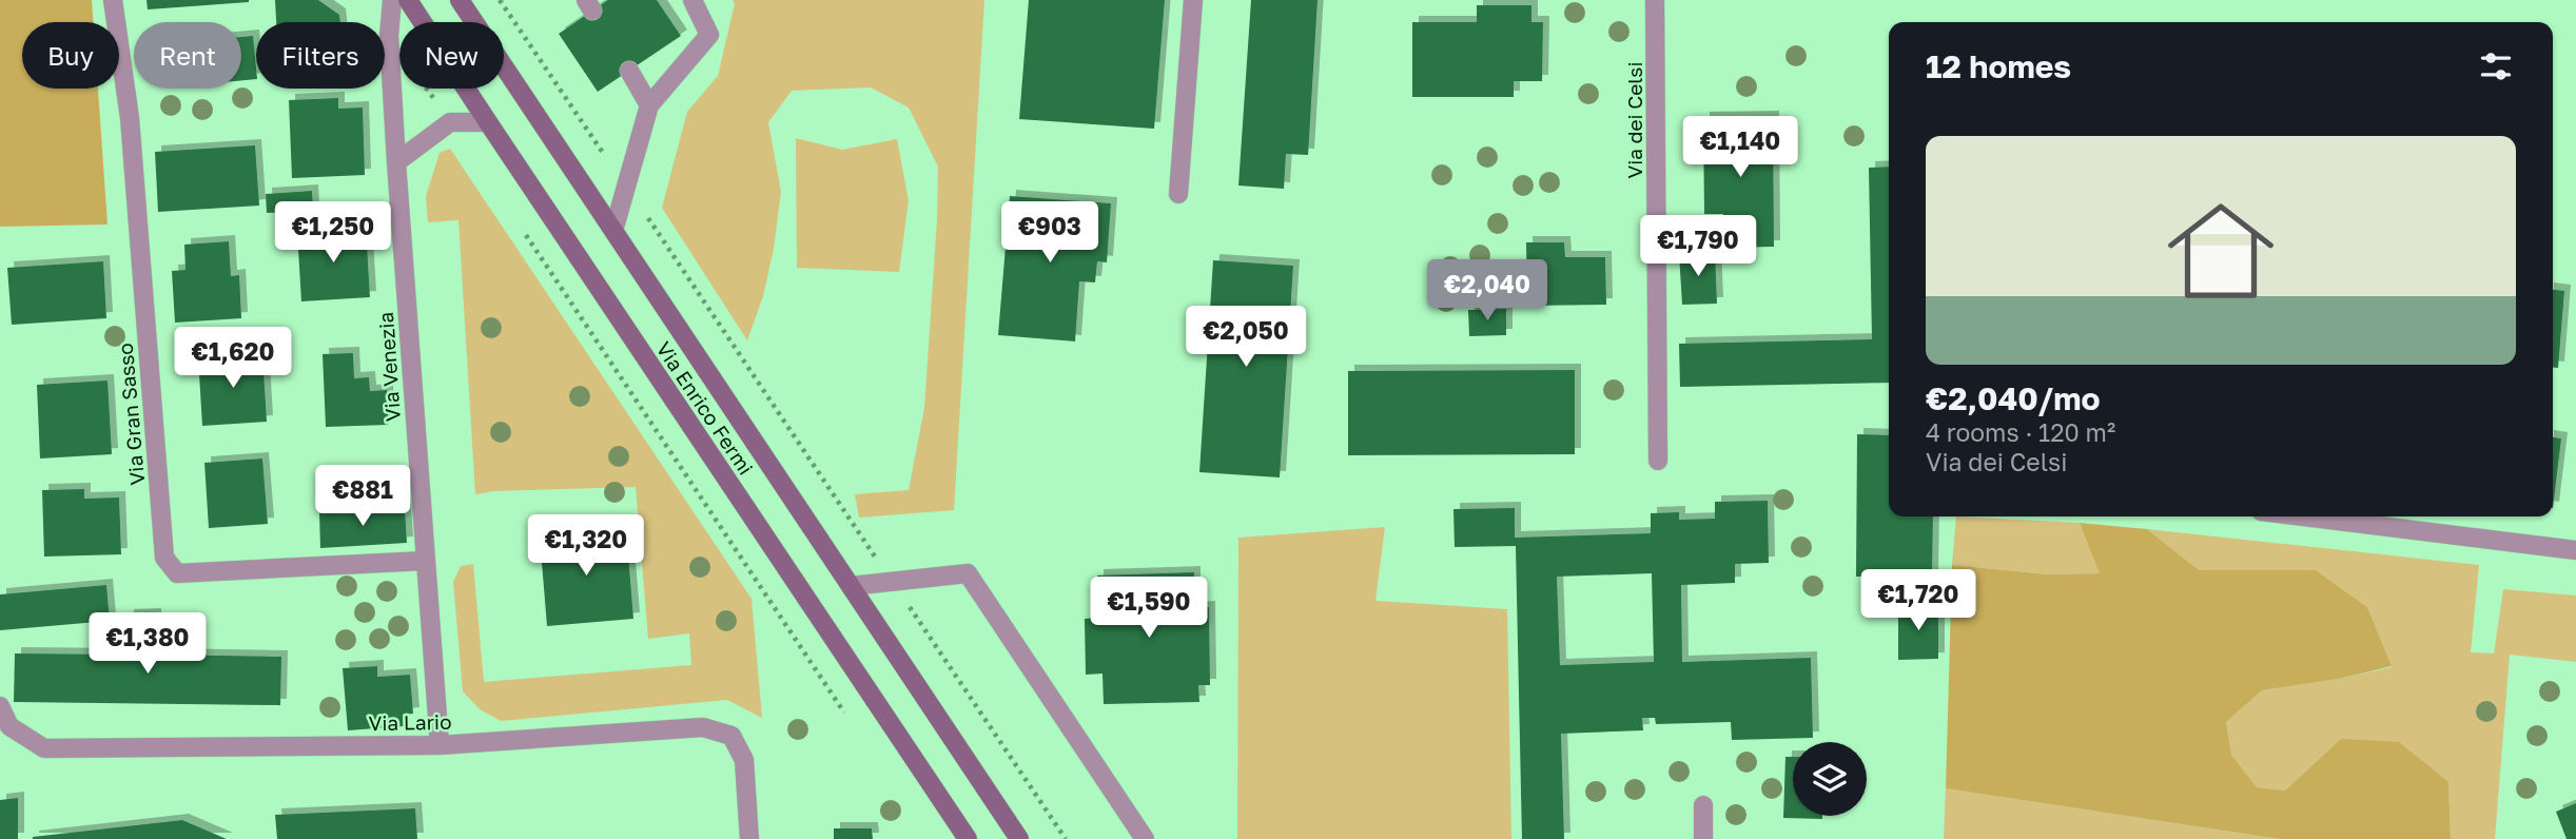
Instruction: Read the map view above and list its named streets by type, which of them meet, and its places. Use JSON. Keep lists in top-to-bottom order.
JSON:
{
  "streets": {
    "street": [
      "Via dei Celsi",
      "Via Venezia",
      "Via Enrico Fermi",
      "Via Gran Sasso",
      "Via Lario"
    ]
  },
  "crossings": [
    ["Via Venezia", "Via Gran Sasso"],
    ["Via Venezia", "Via Lario"]
  ],
  "page": {
    "chip": [
      "Buy",
      "Rent",
      "Filters",
      "New"
    ],
    "heading": "12 homes",
    "list": [
      {
        "name": "€2,040/mo",
        "note": "4 rooms · 120 m² · Via dei Celsi"
      }
    ],
    "price": [
      "€1,140",
      "€1,250",
      "€903",
      "€1,790",
      "€2,040",
      "€2,050",
      "€1,620",
      "€881",
      "€1,320",
      "€1,720",
      "€1,590",
      "€1,380"
    ]
  }
}
